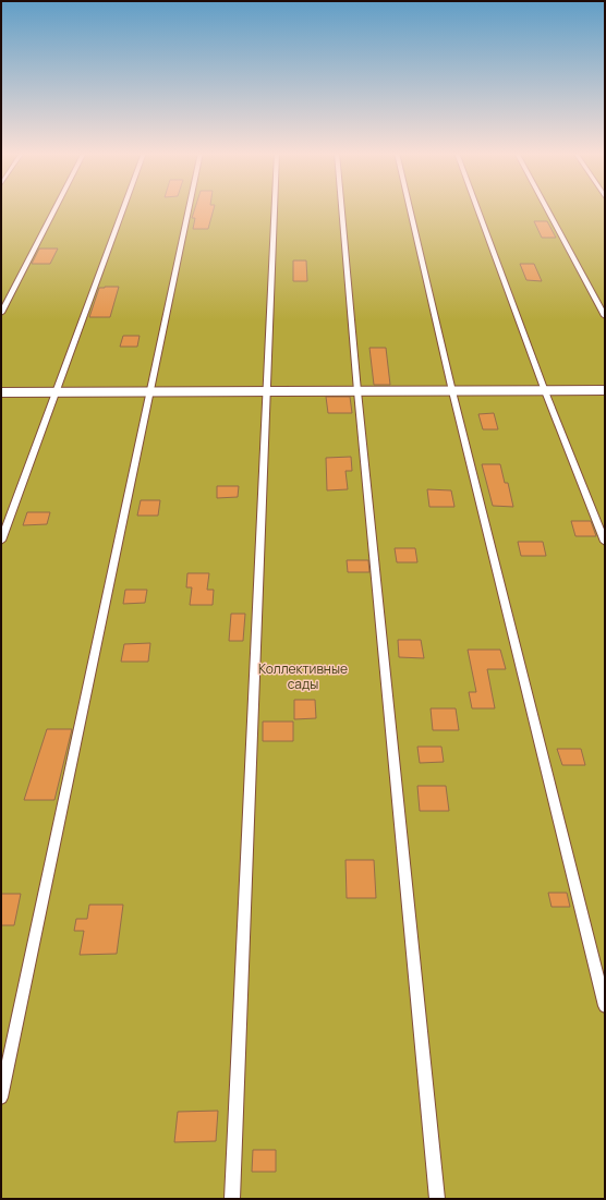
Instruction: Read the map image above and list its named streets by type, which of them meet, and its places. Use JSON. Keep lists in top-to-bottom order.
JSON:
{
  "parks": ["Коллективные сады"]
}
